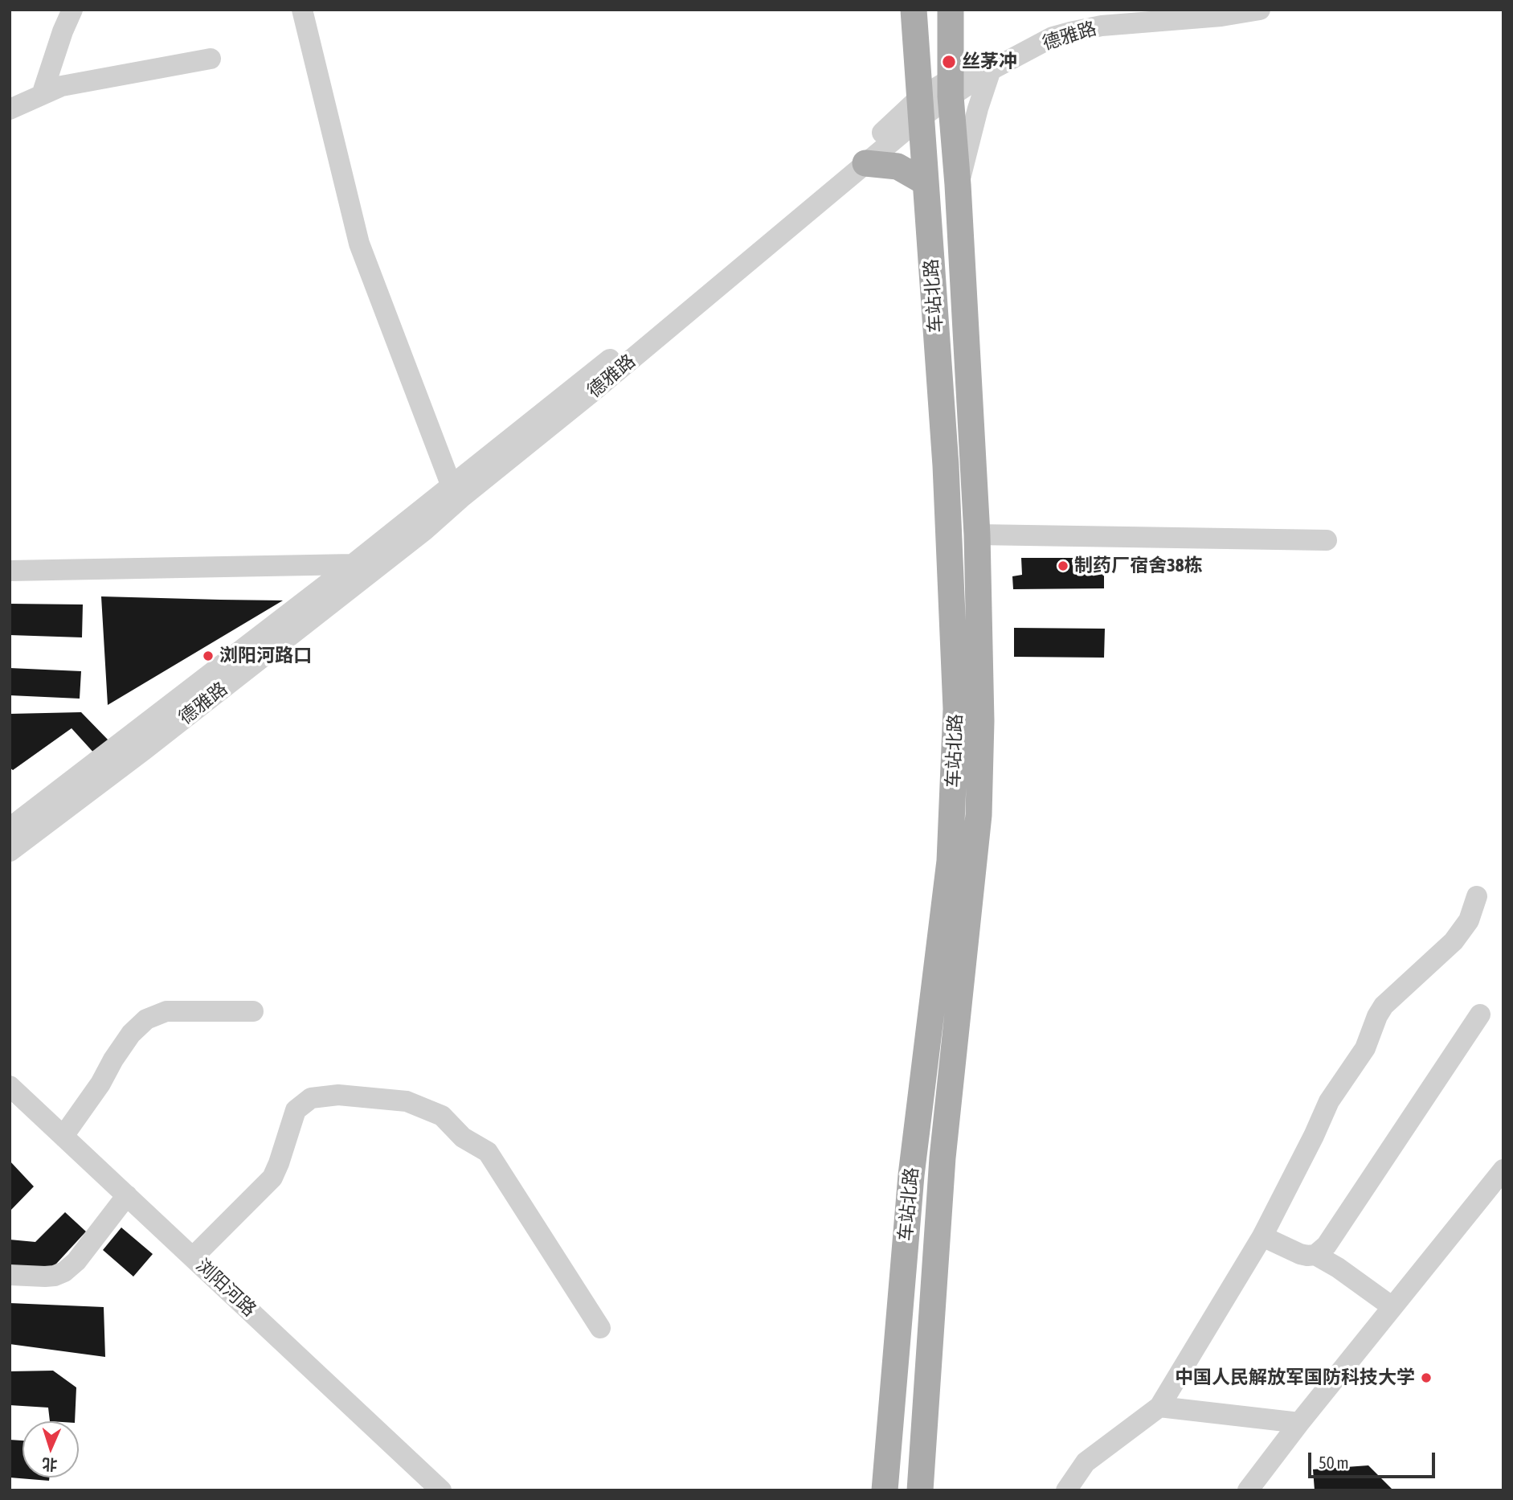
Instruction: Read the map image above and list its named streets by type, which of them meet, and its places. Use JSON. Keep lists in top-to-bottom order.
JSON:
{
  "streets": {
    "main road": ["车站北路"],
    "street": ["德雅路", "浏阳河路"]
  },
  "crossings": [
    ["德雅路", "车站北路"]
  ],
  "places": [
    "丝茅冲",
    "制药厂宿舍38栋",
    "浏阳河路口",
    "中国人民解放军国防科技大学"
  ],
  "scale_bar": "50 m",
  "north": "bottom"
}
